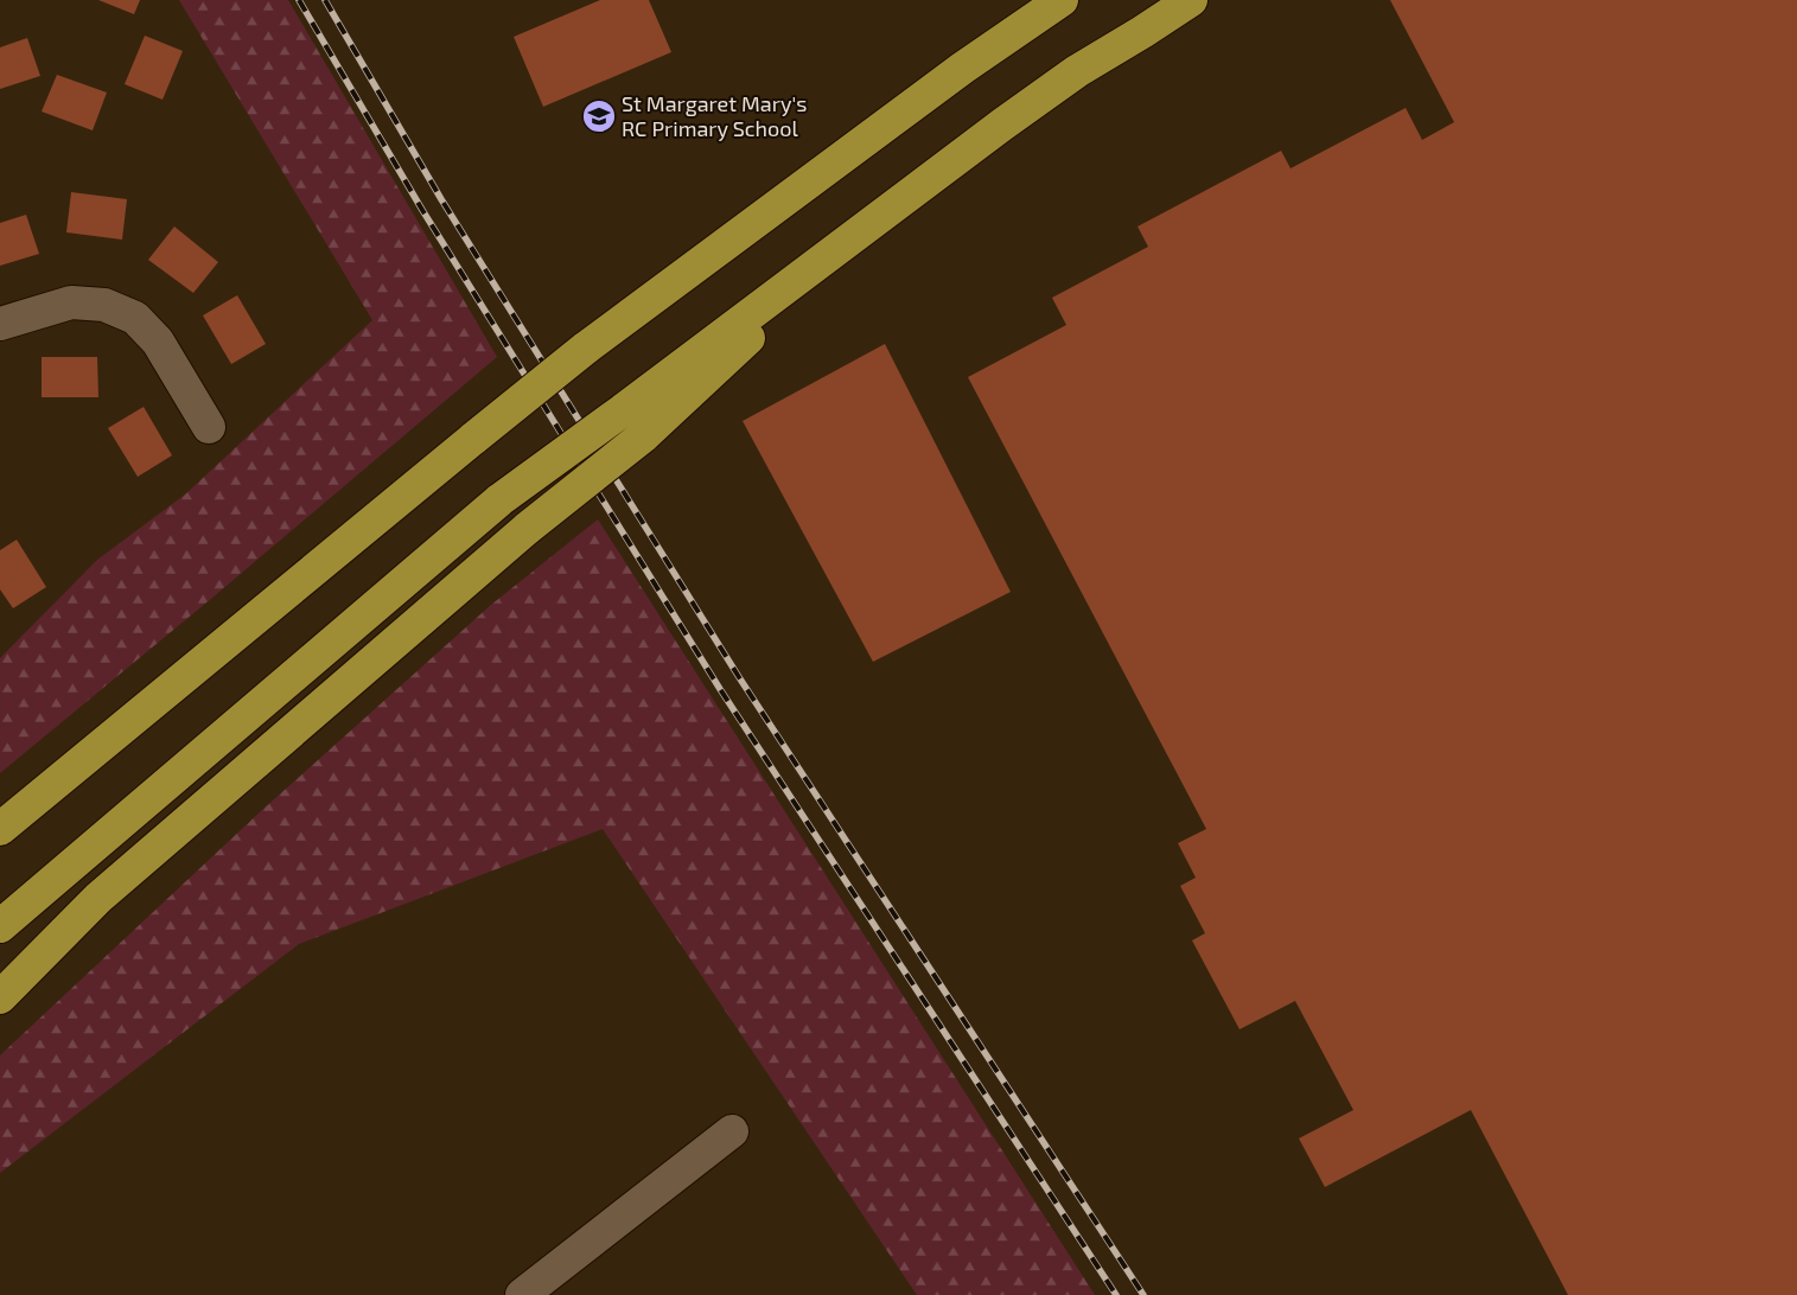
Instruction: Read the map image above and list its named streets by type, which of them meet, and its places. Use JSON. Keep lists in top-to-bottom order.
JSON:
{
  "places": {
    "school or university": ["St Margaret Mary's RC Primary School"]
  }
}
